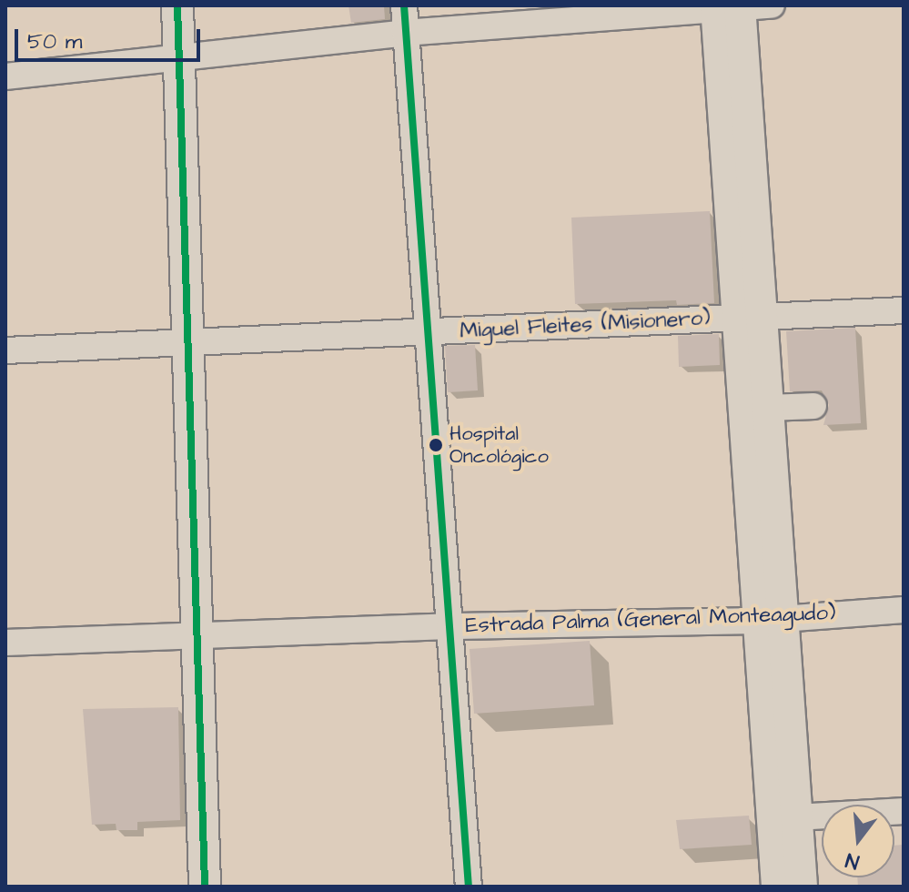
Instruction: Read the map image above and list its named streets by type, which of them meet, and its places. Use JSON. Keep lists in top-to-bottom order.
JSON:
{
  "streets": {
    "street": ["Miguel Fleites (Misionero)", "Estrada Palma (General Monteagudo)"]
  },
  "places": ["Hospital Oncológico"],
  "scale_bar": "50 m",
  "north": "bottom"
}
